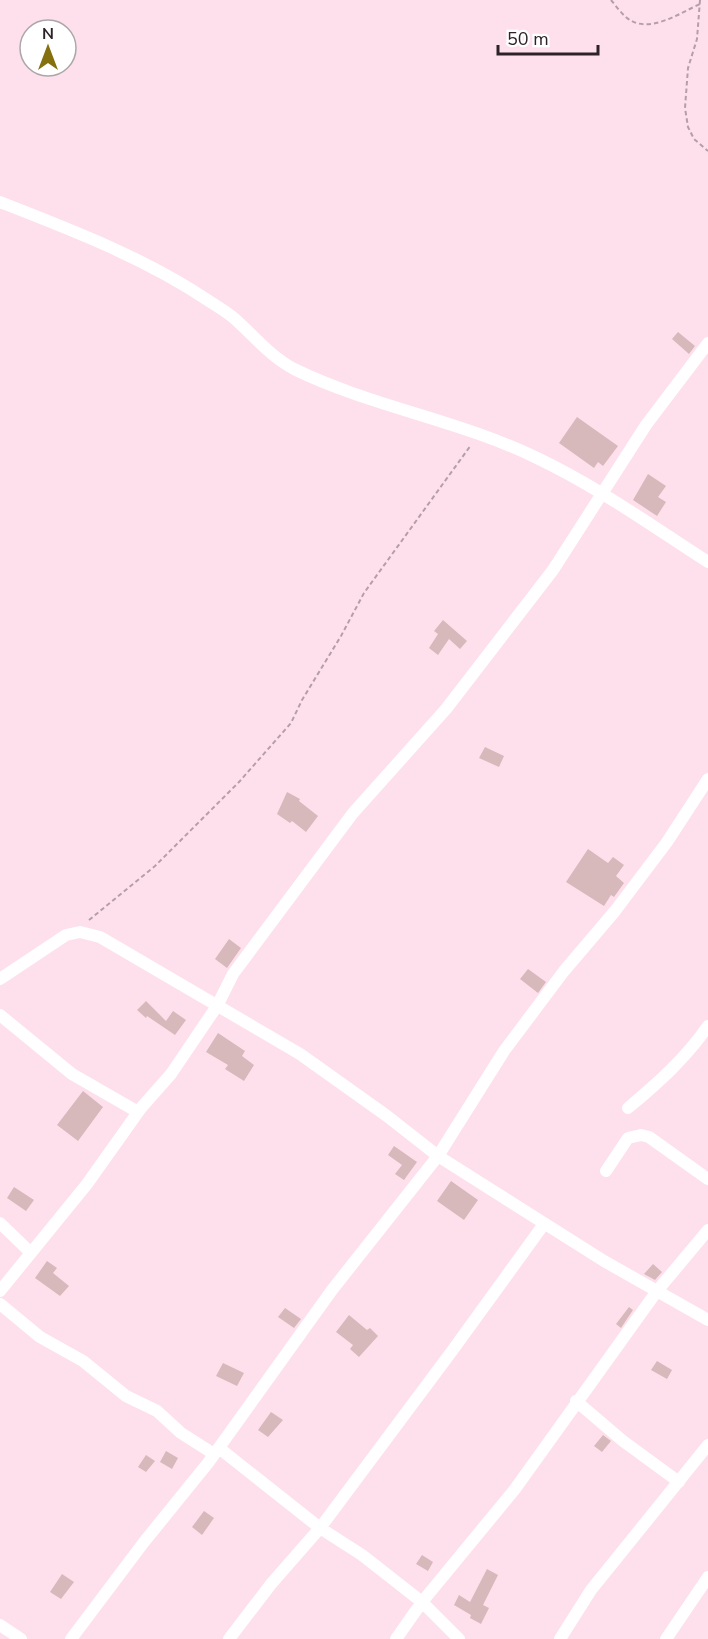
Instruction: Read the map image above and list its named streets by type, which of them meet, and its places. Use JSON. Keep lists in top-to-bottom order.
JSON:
{
  "scale_bar": "50 m",
  "north": "top"
}
